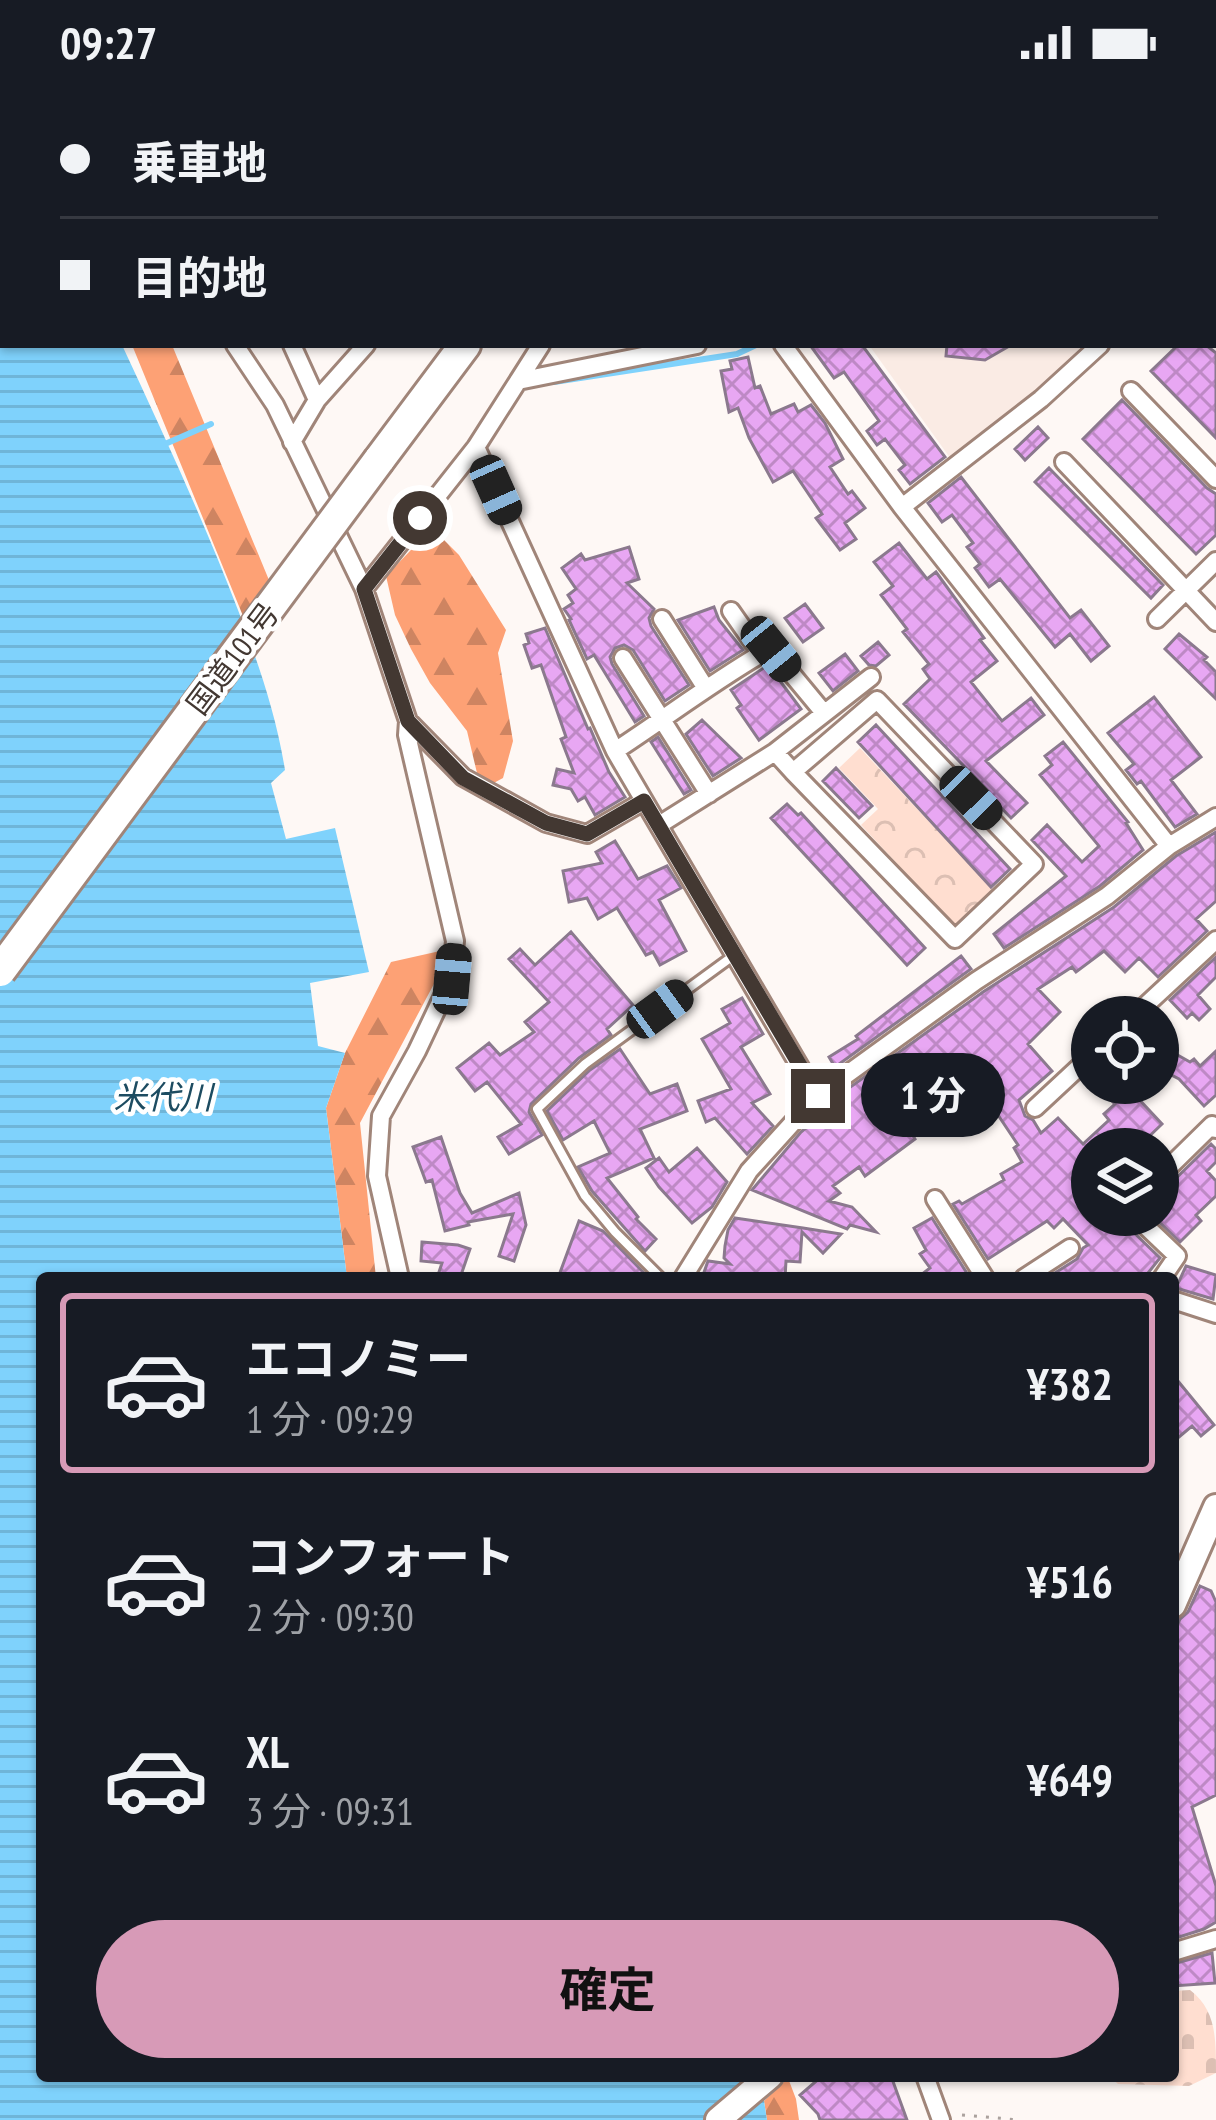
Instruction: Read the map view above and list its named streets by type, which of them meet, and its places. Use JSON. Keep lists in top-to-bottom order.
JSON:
{
  "streets": {
    "highway": ["国道101号"]
  },
  "water": ["米代川"],
  "page": {
    "status": "09:27",
    "banner": ["乗車地", "目的地"],
    "bubble": "1 分",
    "list": [
      {
        "name": "エコノミー",
        "note": "1 分 · 09:29",
        "value": "¥382"
      },
      {
        "name": "コンフォート",
        "note": "2 分 · 09:30",
        "value": "¥516"
      },
      {
        "name": "XL",
        "note": "3 分 · 09:31",
        "value": "¥649"
      }
    ],
    "buttons": "確定"
  }
}
